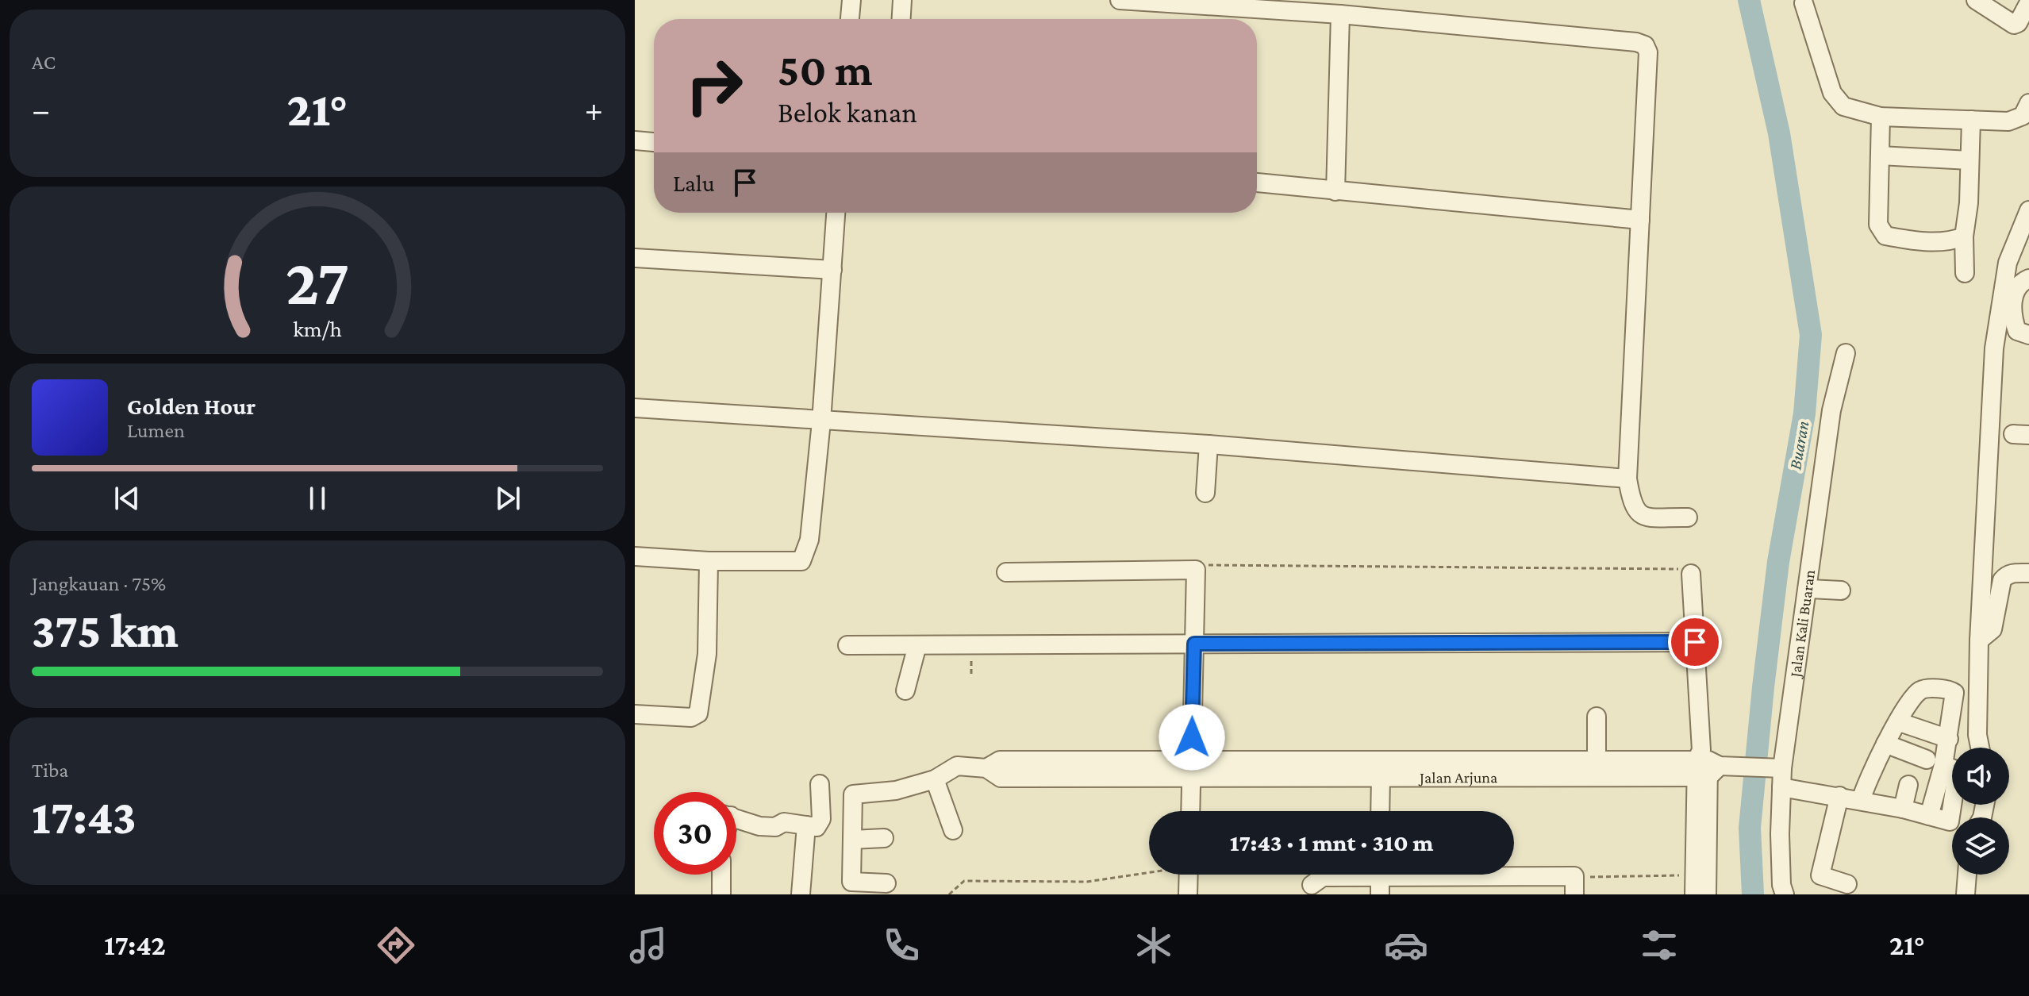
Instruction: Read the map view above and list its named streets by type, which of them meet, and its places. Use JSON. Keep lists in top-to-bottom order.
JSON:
{
  "streets": {
    "street": ["Jalan Kali Buaran", "Jalan Arjuna"]
  },
  "crossings": [
    ["Jalan Kali Buaran", "Jalan Arjuna"]
  ],
  "water": ["Buaran"],
  "page": {
    "tile": [
      "AC",
      ["Jangkauan · 75%", "375 km"],
      ["Tiba", "17:43"]
    ],
    "turn": ["50 m", "Belok kanan"],
    "heat": ["−", "21°", "+"],
    "then": "Lalu",
    "song": ["Golden Hour", "Lumen"],
    "limit": "30",
    "trip": "17:43 · 1 mnt · 310 m",
    "tabs": ["17:42", "21°"],
    "gauge": ["27", "km/h"]
  }
}
